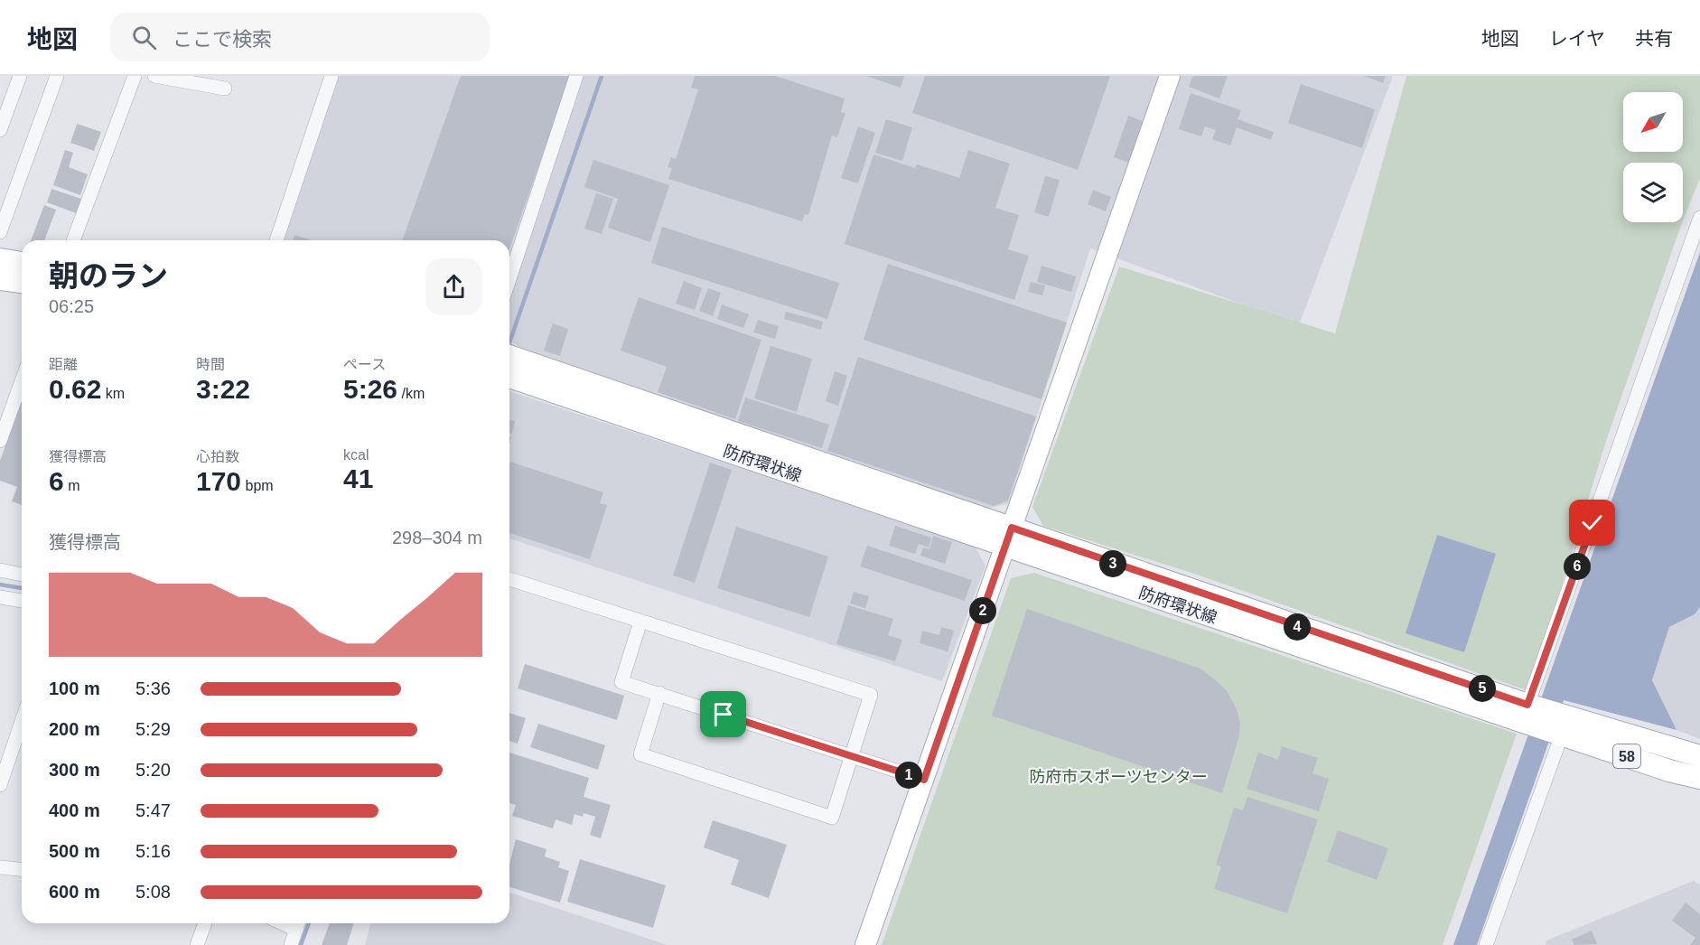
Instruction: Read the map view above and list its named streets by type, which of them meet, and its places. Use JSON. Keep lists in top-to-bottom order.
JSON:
{
  "streets": {
    "main road": ["防府環状線", "58"]
  },
  "parks": ["防府市スポーツセンター"],
  "north": "bottom left",
  "page": {
    "header": "地図",
    "search": "ここで検索",
    "nav": ["地図", "レイヤ", "共有"],
    "heading": ["朝のラン", "06:25"],
    "stats": [
      ["距離", "0.62 km"],
      ["時間", "3:22"],
      ["ペース", "5:26 /km"],
      ["獲得標高", "6 m"],
      ["心拍数", "170 bpm"],
      ["kcal", "41"]
    ],
    "chart": ["獲得標高", "298–304 m"],
    "pins": [
      "3",
      "6",
      "2",
      "4",
      "5",
      "1"
    ],
    "list": [
      {
        "name": "100 m",
        "note": "5:36"
      },
      {
        "name": "200 m",
        "note": "5:29"
      },
      {
        "name": "300 m",
        "note": "5:20"
      },
      {
        "name": "400 m",
        "note": "5:47"
      },
      {
        "name": "500 m",
        "note": "5:16"
      },
      {
        "name": "600 m",
        "note": "5:08"
      }
    ]
  }
}
